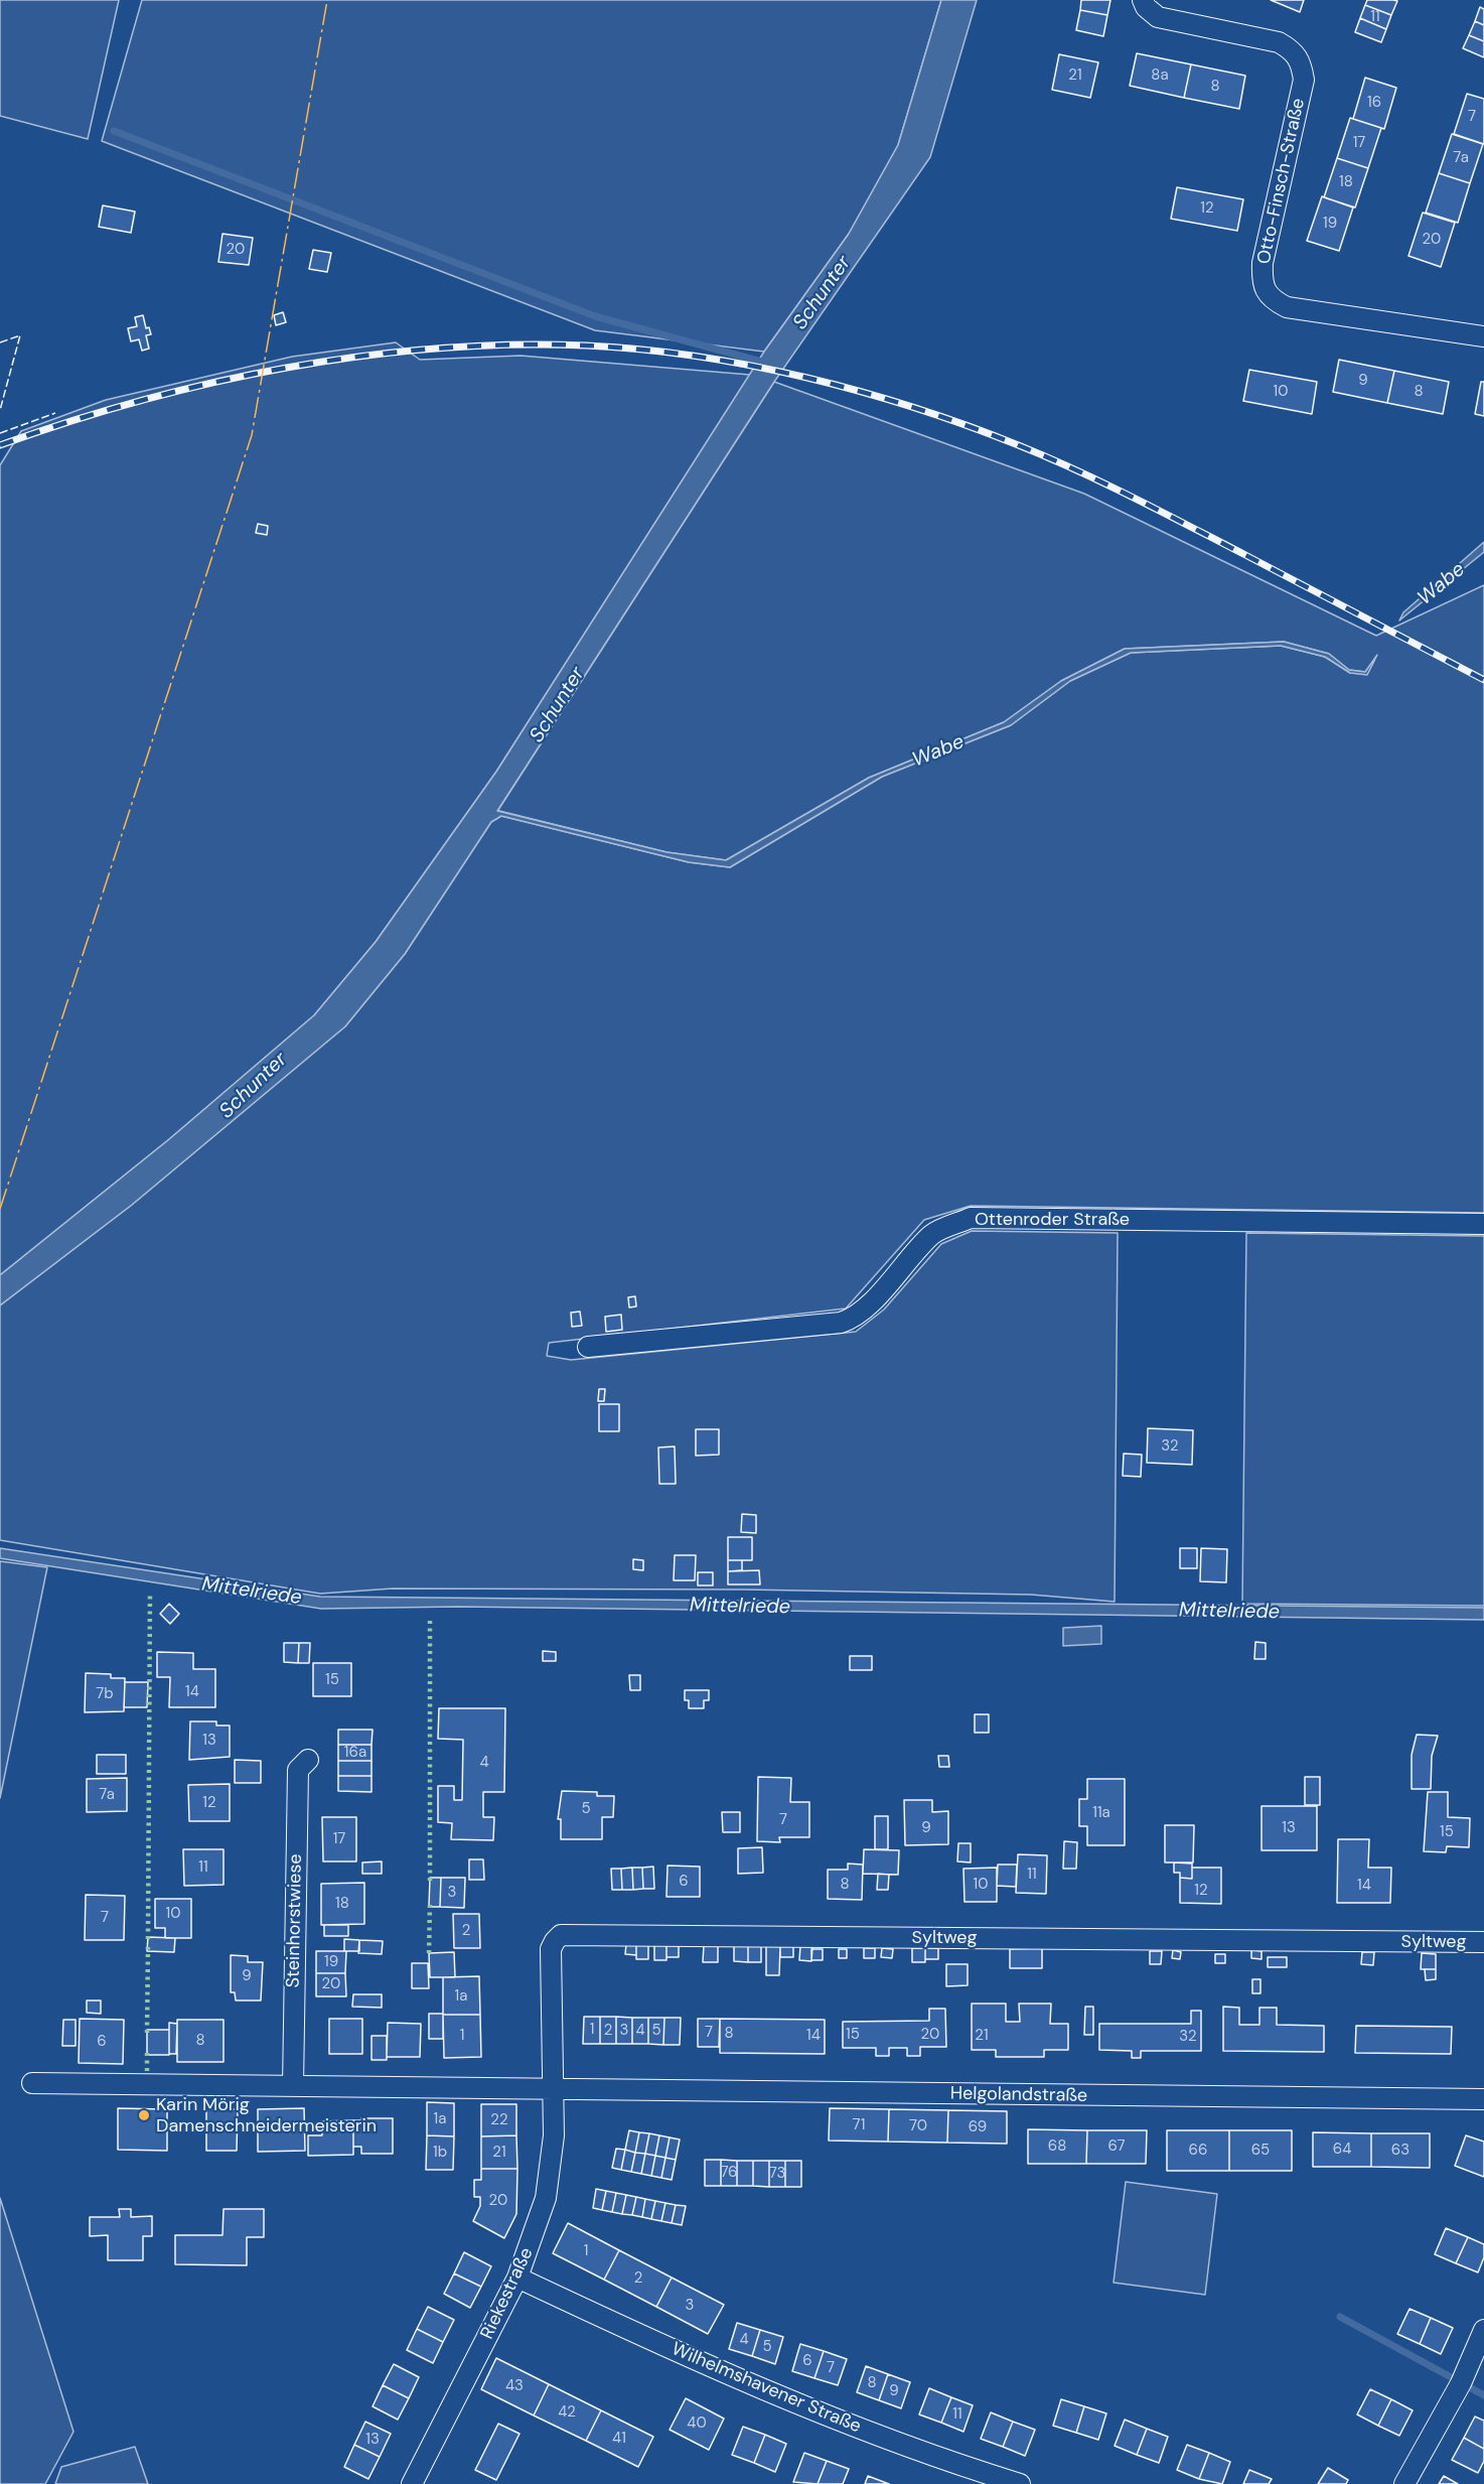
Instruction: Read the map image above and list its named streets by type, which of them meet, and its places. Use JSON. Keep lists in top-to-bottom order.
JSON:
{
  "streets": {
    "street": [
      "Otto-Finsch-Straße",
      "Ottenroder Straße",
      "Steinhorstwiese",
      "Syltweg",
      "Helgolandstraße",
      "Riekestraße",
      "Wilhelmshavener Straße"
    ]
  },
  "crossings": [
    ["Syltweg", "Helgolandstraße"],
    ["Syltweg", "Riekestraße"],
    ["Helgolandstraße", "Riekestraße"],
    ["Riekestraße", "Wilhelmshavener Straße"]
  ],
  "water": ["Schunter", "Wabe", "Mittelriede"],
  "places": ["Karin Mörig Damenschneidermeisterin"],
  "house_numbers": [
    "11",
    "21",
    "8a",
    "8",
    "16",
    "7",
    "17",
    "7a",
    "18",
    "12",
    "19",
    "20",
    "20",
    "9",
    "10",
    "8",
    "32",
    "15",
    "14",
    "7b",
    "13",
    "16a",
    "4",
    "7a",
    "12",
    "5",
    "11a",
    "7",
    "9",
    "13",
    "15",
    "17",
    "11",
    "11",
    "6",
    "8",
    "10",
    "14",
    "12",
    "3",
    "18",
    "10",
    "7",
    "2",
    "19",
    "9",
    "20",
    "1a",
    "1",
    "2",
    "3",
    "4",
    "5",
    "7",
    "8",
    "15",
    "20",
    "1",
    "14",
    "21",
    "32",
    "8",
    "6",
    "1a",
    "22",
    "71",
    "70",
    "69",
    "68",
    "67",
    "64",
    "66",
    "65",
    "63",
    "1b",
    "21",
    "76",
    "73",
    "20",
    "1",
    "2",
    "3",
    "4",
    "5",
    "6",
    "7",
    "8",
    "43",
    "9",
    "42",
    "11",
    "40",
    "41",
    "13"
  ]
}
